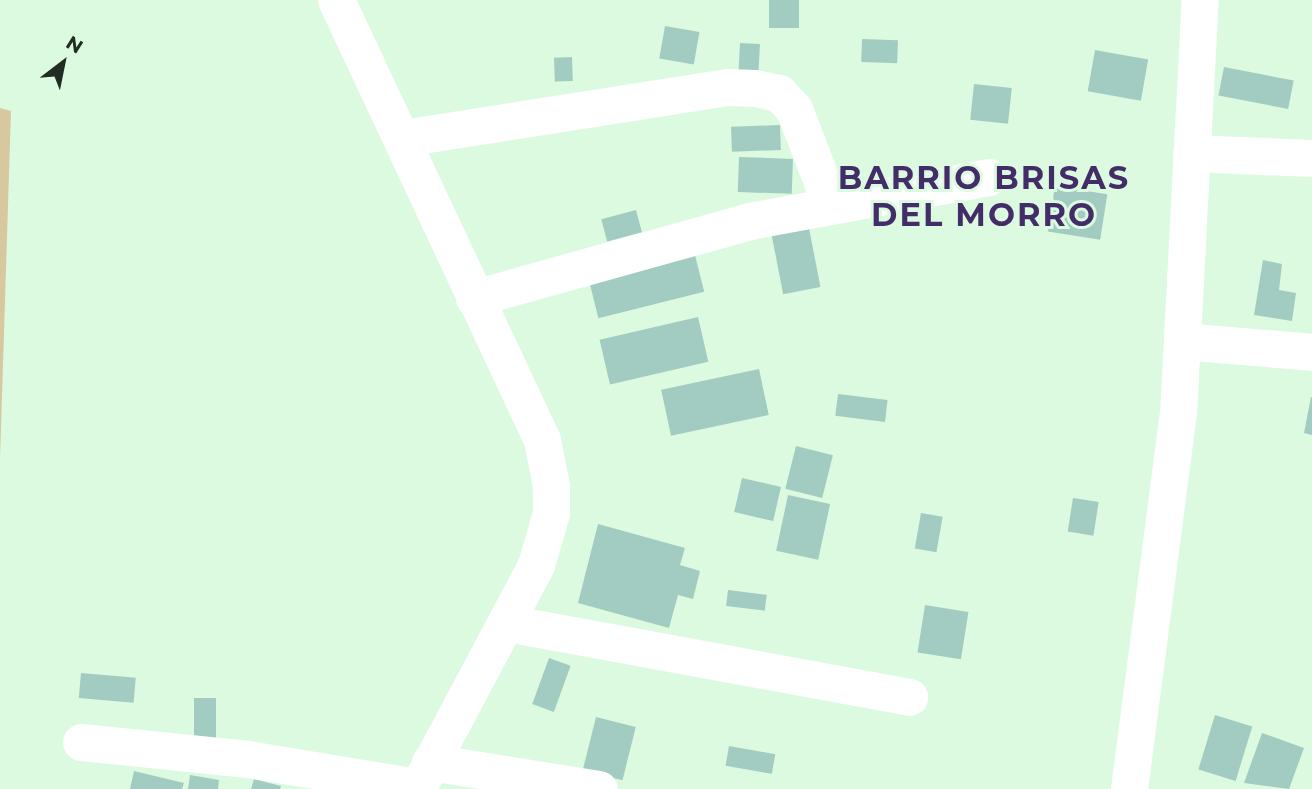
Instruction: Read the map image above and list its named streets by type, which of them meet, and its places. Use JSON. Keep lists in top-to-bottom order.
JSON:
{
  "districts": ["BARRIO BRISAS DEL MORRO"],
  "north": "top right"
}
